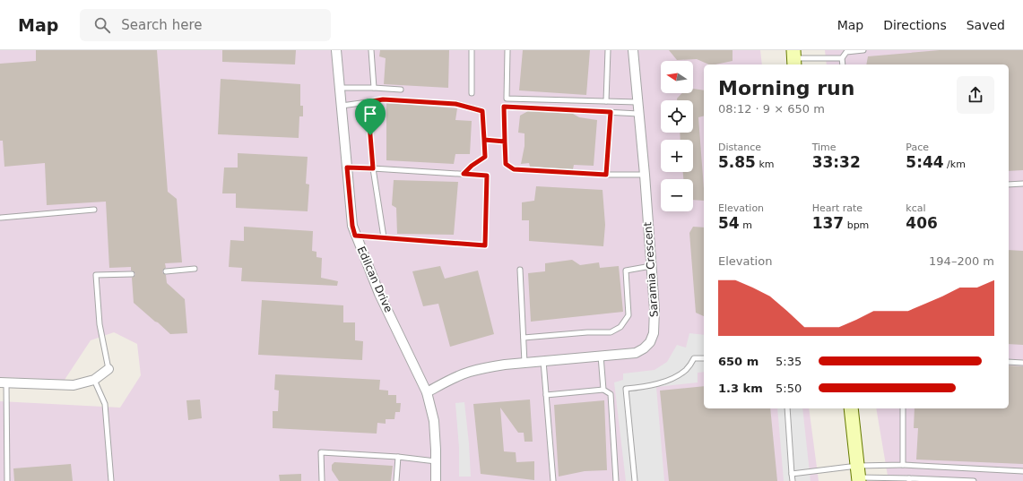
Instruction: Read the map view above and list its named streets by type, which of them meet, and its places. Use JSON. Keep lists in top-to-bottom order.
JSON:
{
  "streets": {
    "street": ["Saramia Crescent", "Edilcan Drive"]
  },
  "crossings": [
    ["Saramia Crescent", "Edilcan Drive"]
  ],
  "north": "left",
  "page": {
    "header": "Map",
    "search": "Search here",
    "nav": ["Map", "Directions", "Saved"],
    "map_buttons": ["+", "−"],
    "heading": ["Morning run", "08:12 · 9 × 650 m"],
    "stats": [
      ["Distance", "5.85 km"],
      ["Time", "33:32"],
      ["Pace", "5:44 /km"],
      ["Elevation", "54 m"],
      ["Heart rate", "137 bpm"],
      ["kcal", "406"]
    ],
    "chart": ["Elevation", "194–200 m"],
    "list": [
      {
        "name": "650 m",
        "note": "5:35"
      },
      {
        "name": "1.3 km",
        "note": "5:50"
      }
    ]
  }
}
